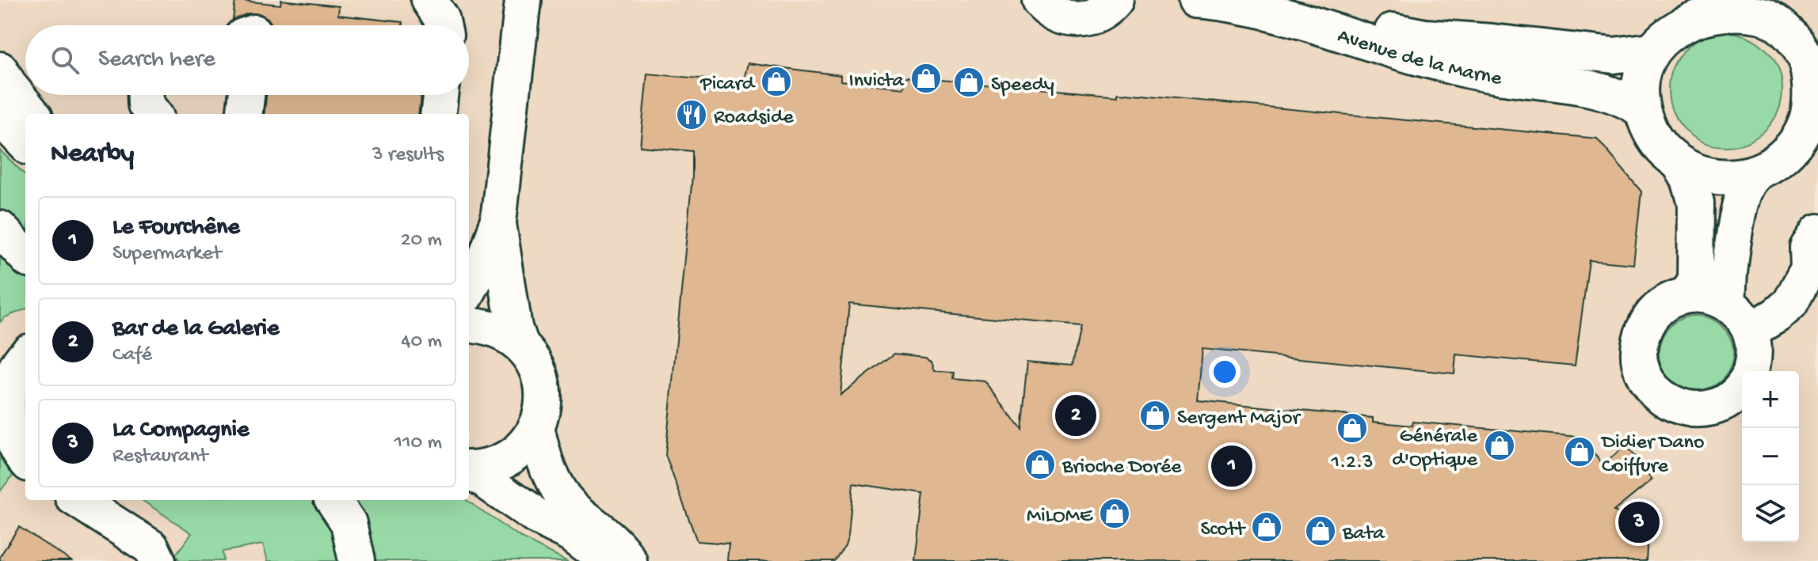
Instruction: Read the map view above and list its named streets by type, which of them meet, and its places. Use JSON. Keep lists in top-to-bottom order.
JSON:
{
  "streets": {
    "main road": ["Avenue de la Marne"]
  },
  "places": {
    "shop": [
      "Invicta",
      "Picard",
      "Speedy",
      "Sergent Major",
      "1.2.3",
      "Générale d'Optique",
      "Didier Dano Coiffure",
      "Brioche Dorée",
      "MiLOME",
      "Scott",
      "Bata"
    ],
    "restaurant": ["Roadside"]
  },
  "page": {
    "search": "Search here",
    "heading": ["Nearby", "3 results"],
    "list": [
      {
        "mark": "1",
        "name": "Le Fourchêne",
        "note": "Supermarket",
        "value": "20 m"
      },
      {
        "mark": "2",
        "name": "Bar de la Galerie",
        "note": "Café",
        "value": "40 m"
      },
      {
        "mark": "3",
        "name": "La Compagnie",
        "note": "Restaurant",
        "value": "110 m"
      }
    ],
    "map_buttons": ["+", "−"],
    "pins": ["2", "1", "3"]
  }
}
